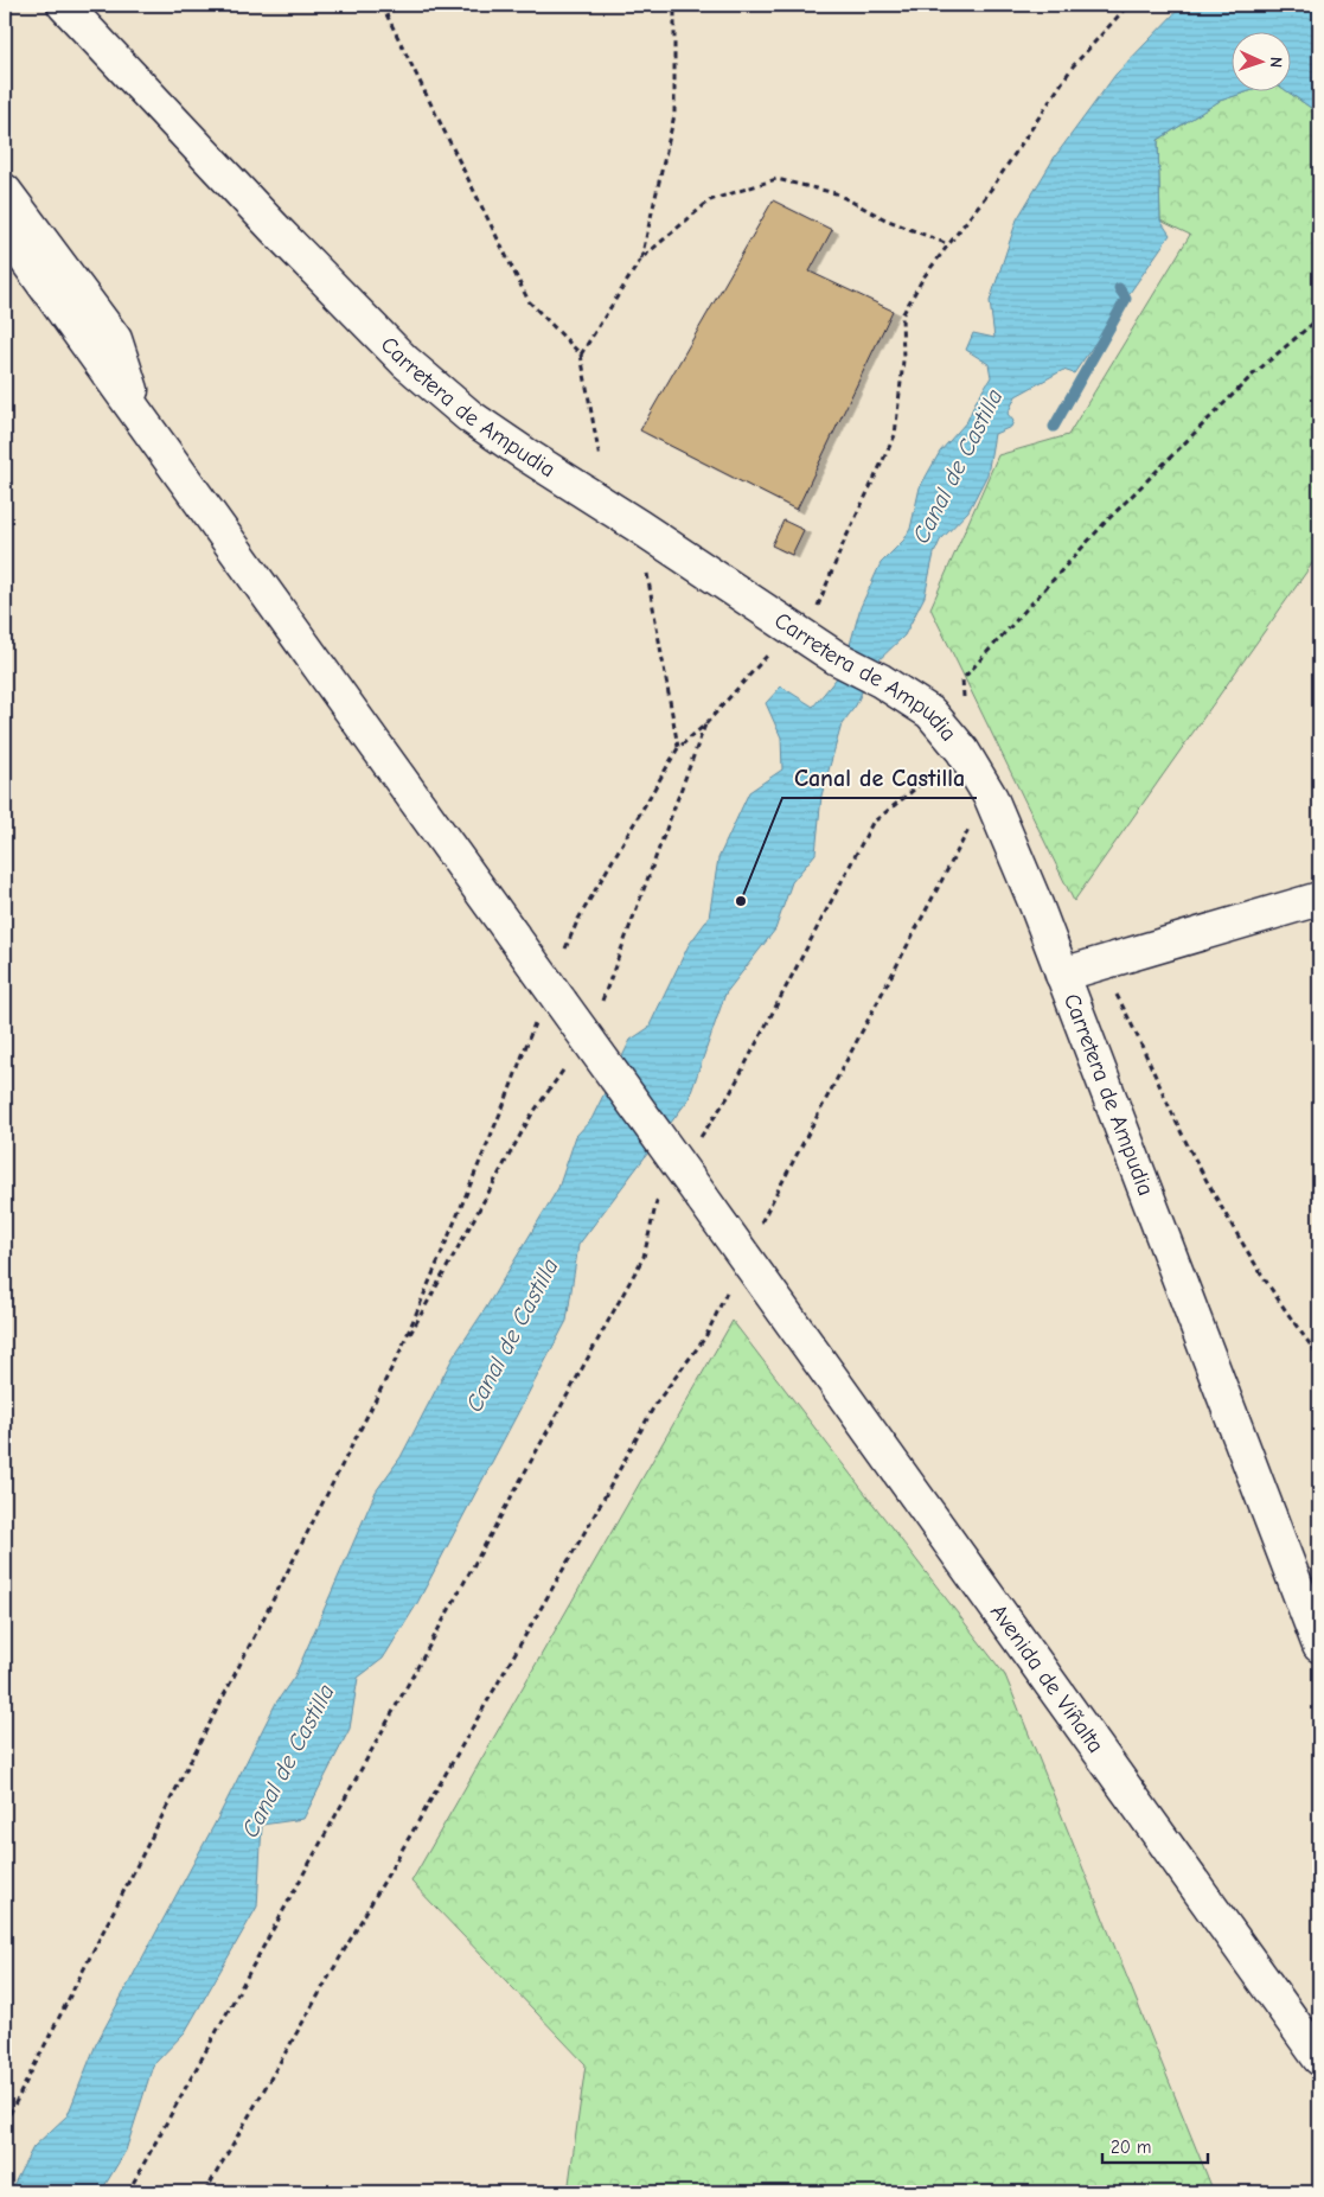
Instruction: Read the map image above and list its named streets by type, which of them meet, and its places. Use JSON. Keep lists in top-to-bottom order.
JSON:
{
  "streets": {
    "main road": ["Carretera de Ampudia", "Avenida de Viñalta"]
  },
  "water": ["Canal de Castilla"],
  "places": ["Canal de Castilla"],
  "scale_bar": "20 m",
  "north": "right"
}
